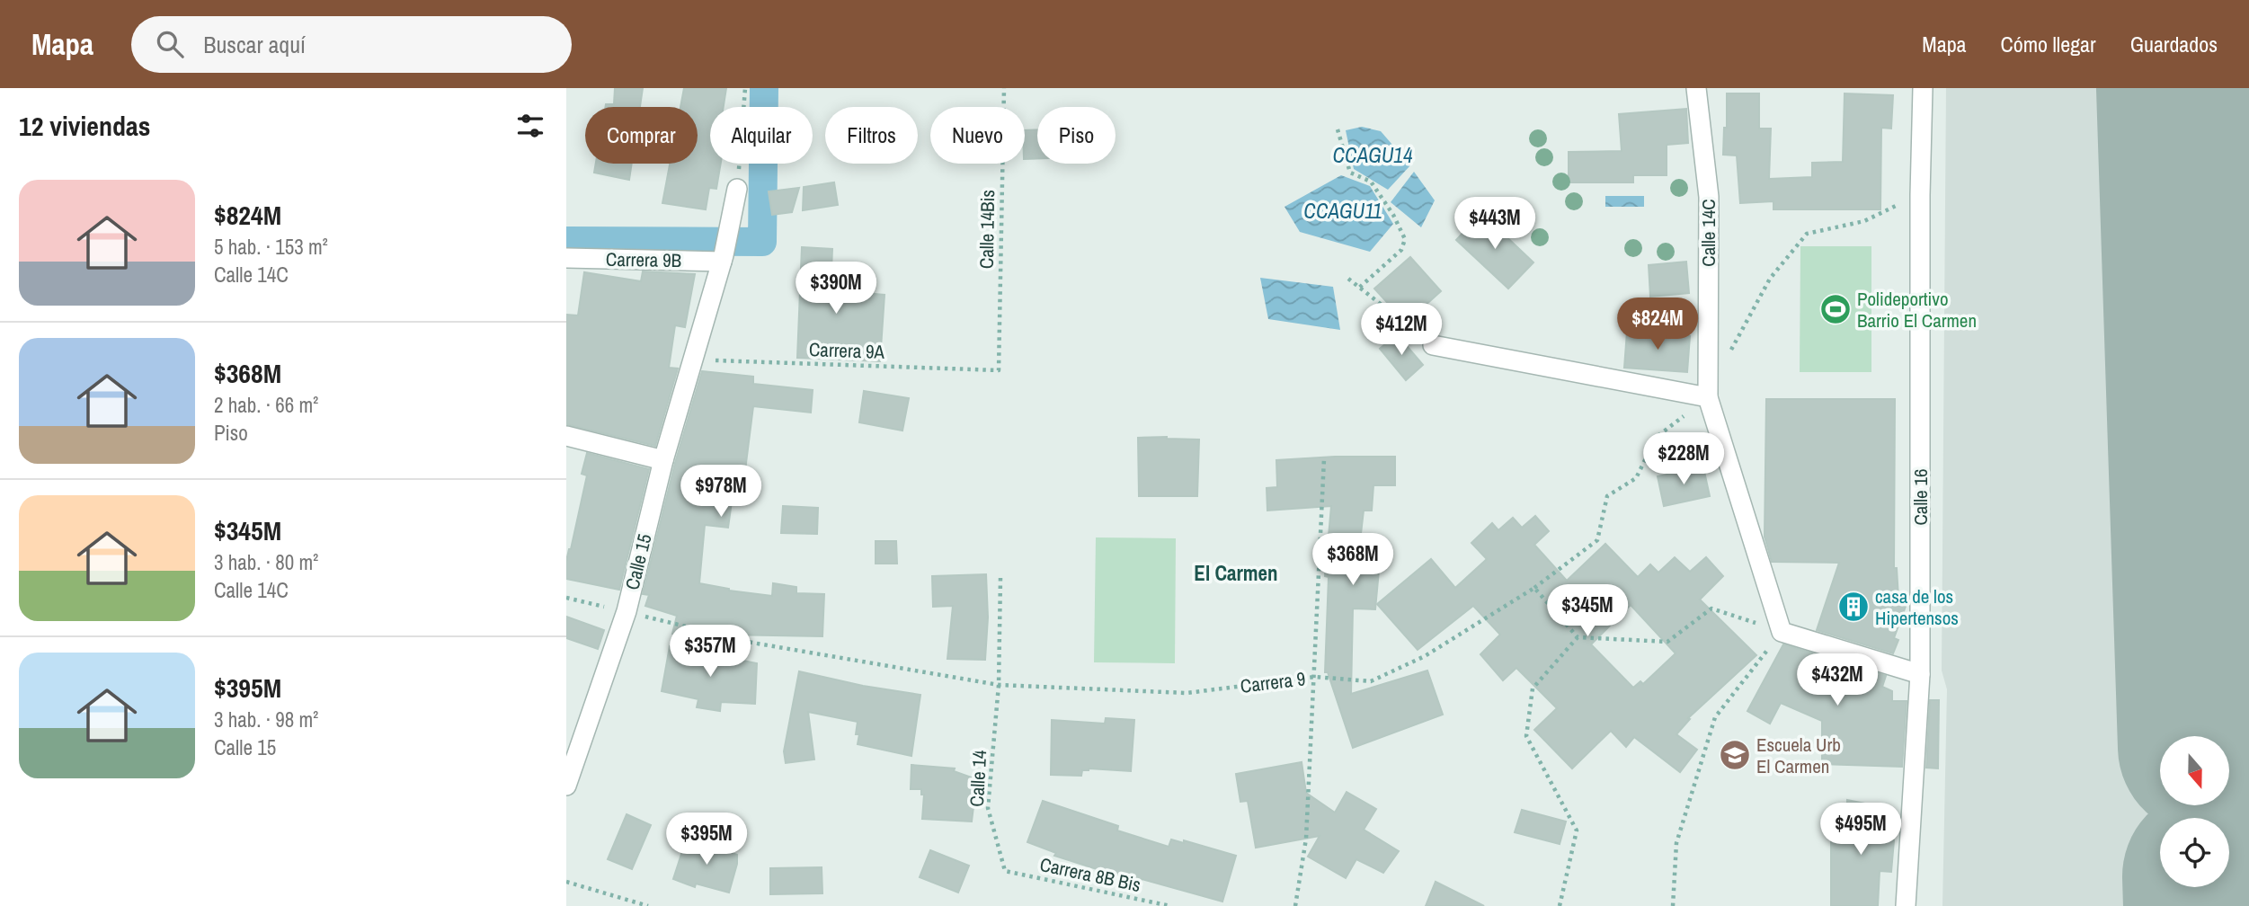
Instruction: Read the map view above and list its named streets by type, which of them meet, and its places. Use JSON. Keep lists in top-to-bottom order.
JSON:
{
  "streets": {
    "street": [
      "Calle 14C",
      "Carrera 9B",
      "Calle 16",
      "Calle 15"
    ],
    "path": [
      "Calle 14Bis",
      "Carrera 9A",
      "Carrera 9",
      "Calle 14",
      "Carrera 8B Bis"
    ]
  },
  "crossings": [
    ["Calle 14Bis", "Carrera 9A"],
    ["Carrera 9B", "Calle 15"],
    ["Carrera 9A", "Calle 15"],
    ["Calle 15", "Carrera 9"],
    ["Carrera 9", "Calle 14"],
    ["Calle 14", "Carrera 8B Bis"]
  ],
  "districts": ["El Carmen"],
  "water": ["CCAGU14", "CCAGU11"],
  "places": {
    "sports": ["Polideportivo Barrio El Carmen"],
    "building": ["casa de los Hipertensos"],
    "school or university": ["Escuela Urb El Carmen"]
  },
  "north": "bottom",
  "page": {
    "header": "Mapa",
    "search": "Buscar aquí",
    "nav": ["Mapa", "Cómo llegar", "Guardados"],
    "heading": "12 viviendas",
    "chip": [
      "Comprar",
      "Alquilar",
      "Filtros",
      "Nuevo",
      "Piso"
    ],
    "list": [
      {
        "name": "$824M",
        "note": "5 hab. · 153 m² · Calle 14C"
      },
      {
        "name": "$368M",
        "note": "2 hab. · 66 m² · Piso"
      },
      {
        "name": "$345M",
        "note": "3 hab. · 80 m² · Calle 14C"
      },
      {
        "name": "$395M",
        "note": "3 hab. · 98 m² · Calle 15"
      }
    ],
    "price": [
      "$443M",
      "$390M",
      "$824M",
      "$412M",
      "$228M",
      "$978M",
      "$368M",
      "$345M",
      "$357M",
      "$432M",
      "$495M",
      "$395M"
    ]
  }
}
